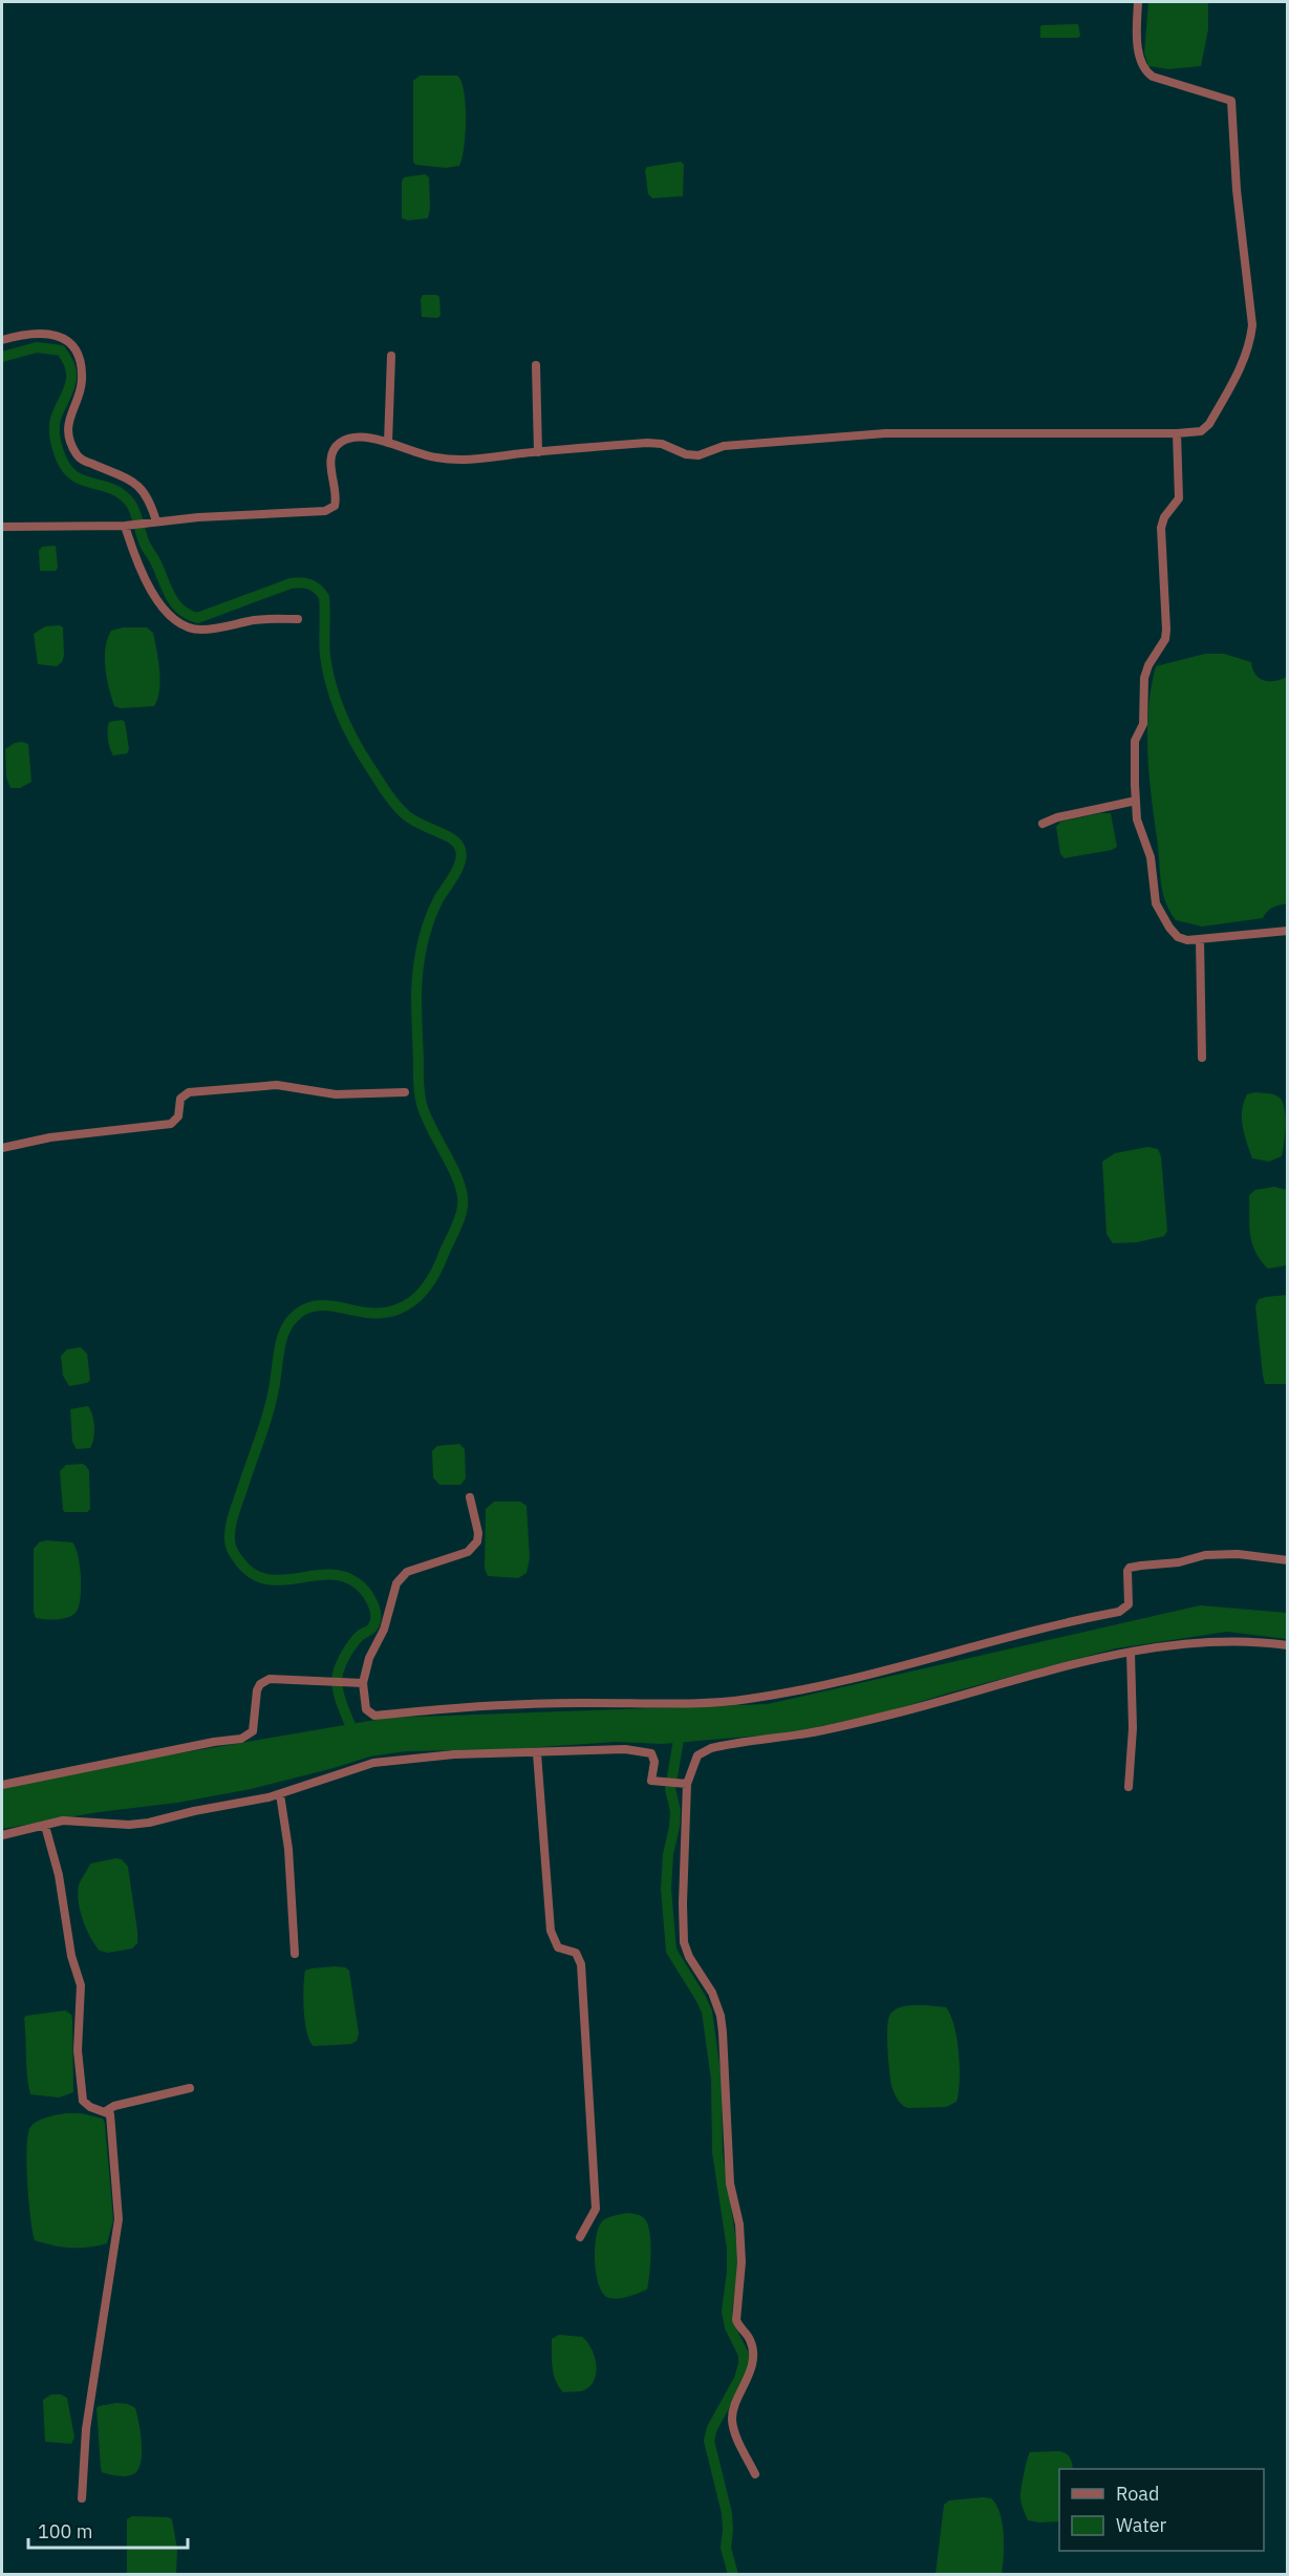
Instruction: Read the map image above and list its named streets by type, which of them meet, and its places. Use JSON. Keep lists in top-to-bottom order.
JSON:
{
  "legend": ["Road", "Water"],
  "scale_bar": "100 m"
}
